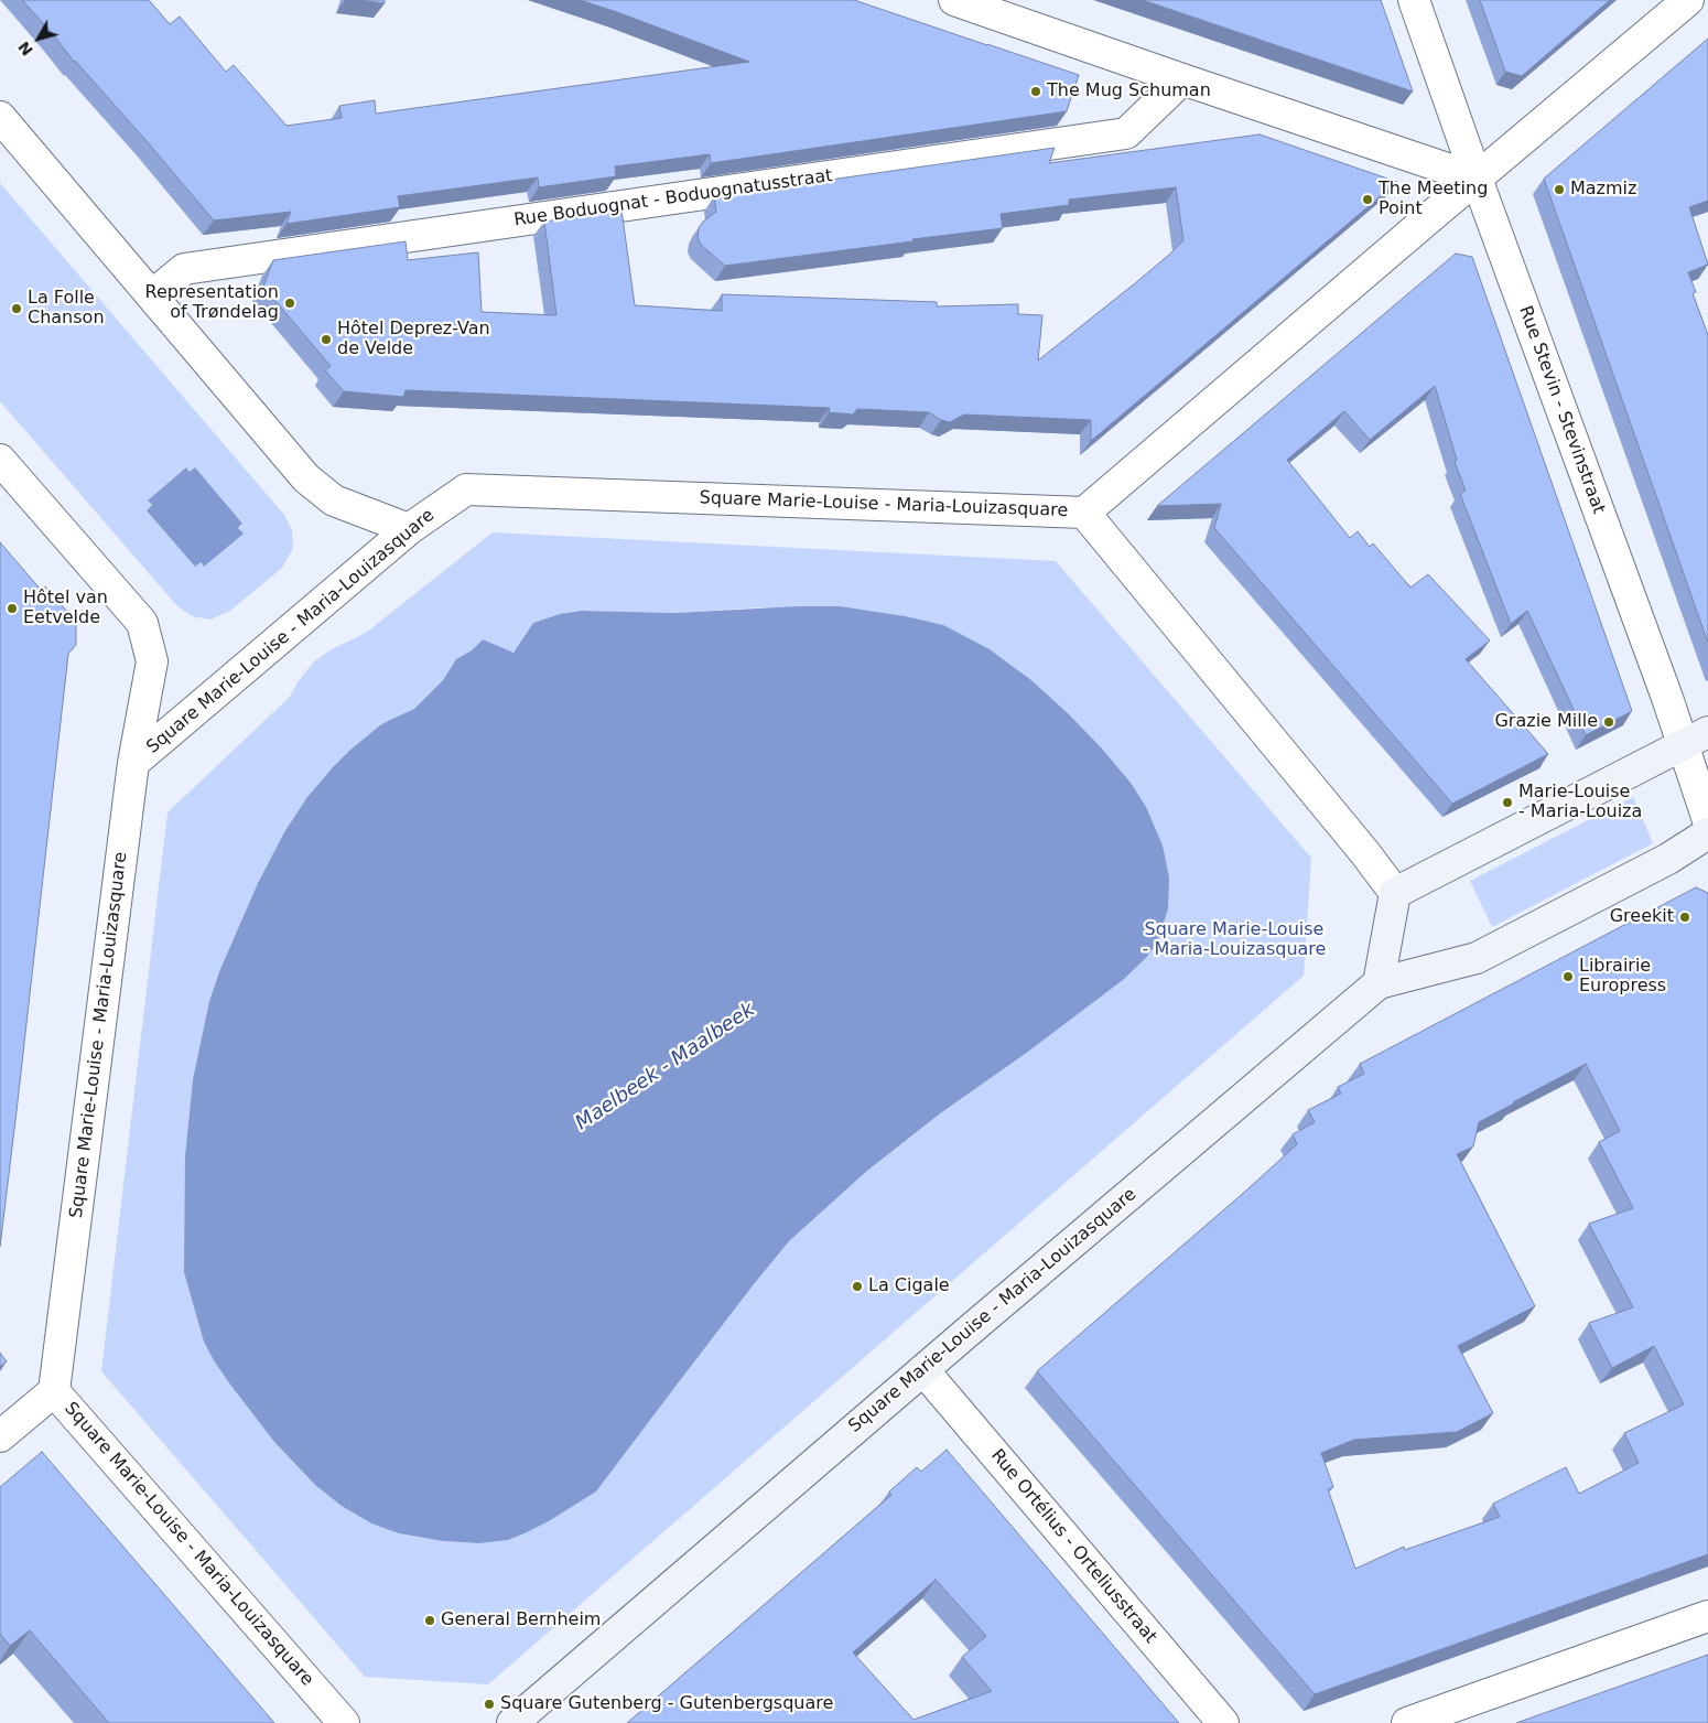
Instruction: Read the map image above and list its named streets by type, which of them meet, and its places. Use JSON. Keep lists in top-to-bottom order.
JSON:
{
  "streets": {
    "street": [
      "Rue Boduognat - Boduognatusstraat",
      "Rue Stevin - Stevinstraat",
      "Square Marie-Louise - Maria-Louizasquare",
      "Rue Ortélius - Orteliusstraat"
    ]
  },
  "crossings": [
    ["Square Marie-Louise - Maria-Louizasquare", "Rue Ortélius - Orteliusstraat"]
  ],
  "water": ["Maelbeek - Maalbeek"],
  "parks": ["Square Marie-Louise - Maria-Louizasquare"],
  "places": [
    "The Mug Schuman",
    "Mazmiz",
    "The Meeting Point",
    "Representation of Trøndelag",
    "La Folle Chanson",
    "Hôtel Deprez-Van de Velde",
    "Hôtel van Eetvelde",
    "Grazie Mille",
    "Marie-Louise - Maria-Louiza",
    "Greekit",
    "Librairie Europress",
    "La Cigale",
    "General Bernheim",
    "Square Gutenberg - Gutenbergsquare"
  ],
  "north": "bottom left"
}
